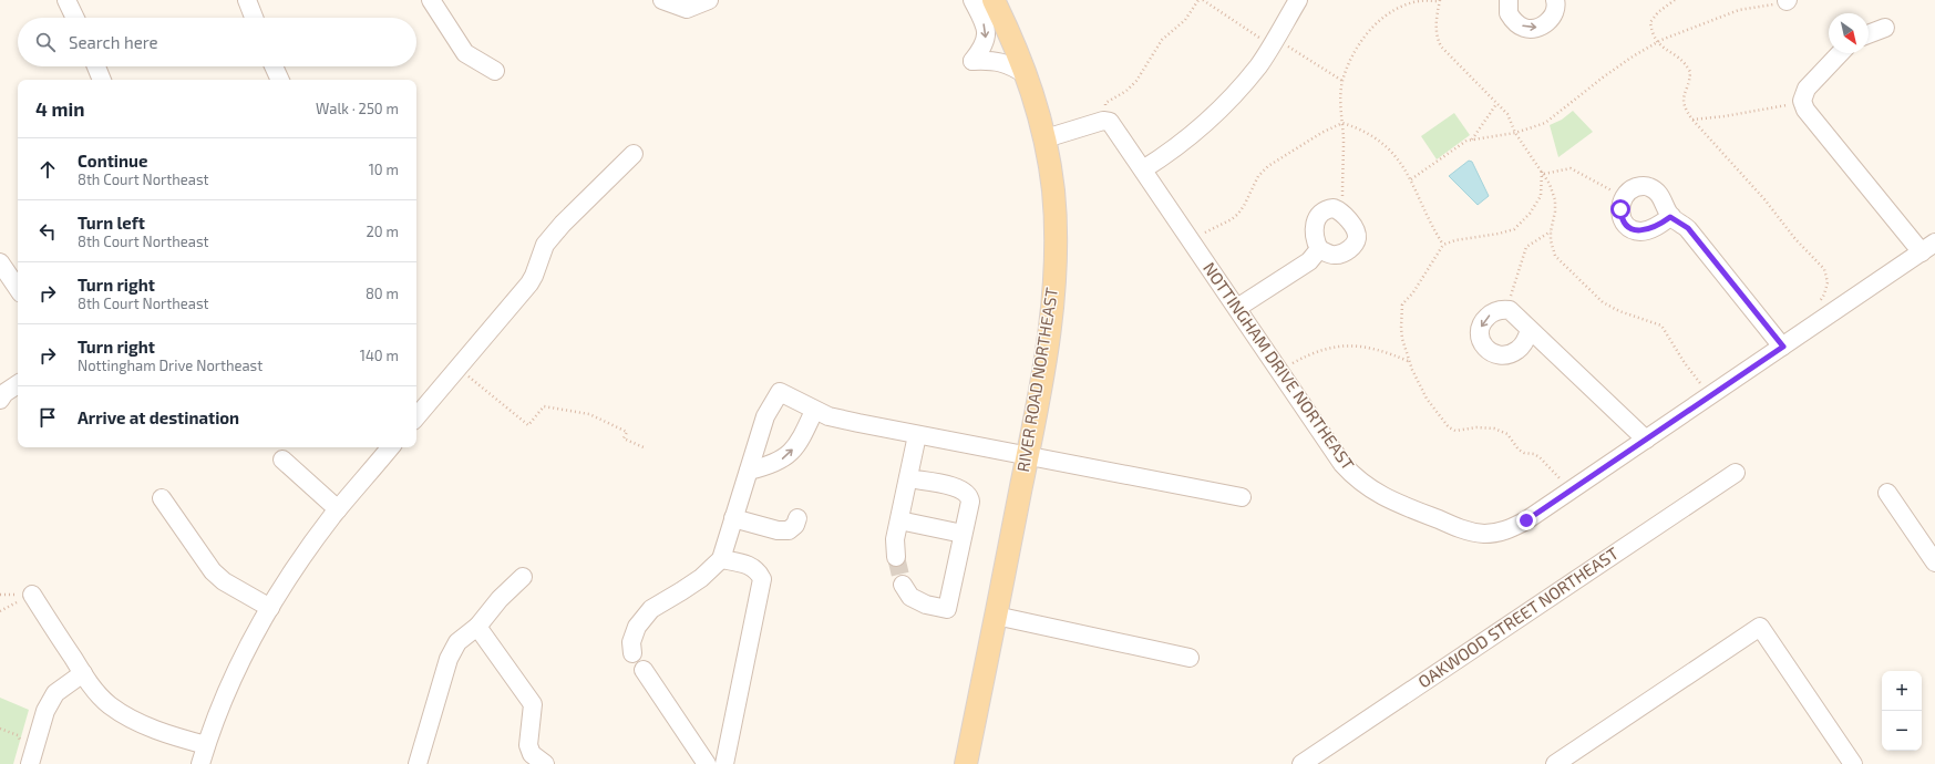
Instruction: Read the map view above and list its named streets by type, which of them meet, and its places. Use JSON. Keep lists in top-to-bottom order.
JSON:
{
  "streets": {
    "main road": ["RIVER ROAD NORTHEAST"],
    "street": ["NOTTINGHAM DRIVE NORTHEAST", "OAKWOOD STREET NORTHEAST"]
  },
  "north": "bottom right",
  "page": {
    "search": "Search here",
    "heading": ["4 min", "Walk · 250 m"],
    "list": [
      ["Continue", "8th Court Northeast", "10 m"],
      ["Turn left", "8th Court Northeast", "20 m"],
      ["Turn right", "8th Court Northeast", "80 m"],
      ["Turn right", "Nottingham Drive Northeast", "140 m"],
      "Arrive at destination"
    ],
    "map_buttons": ["+", "−"]
  }
}
